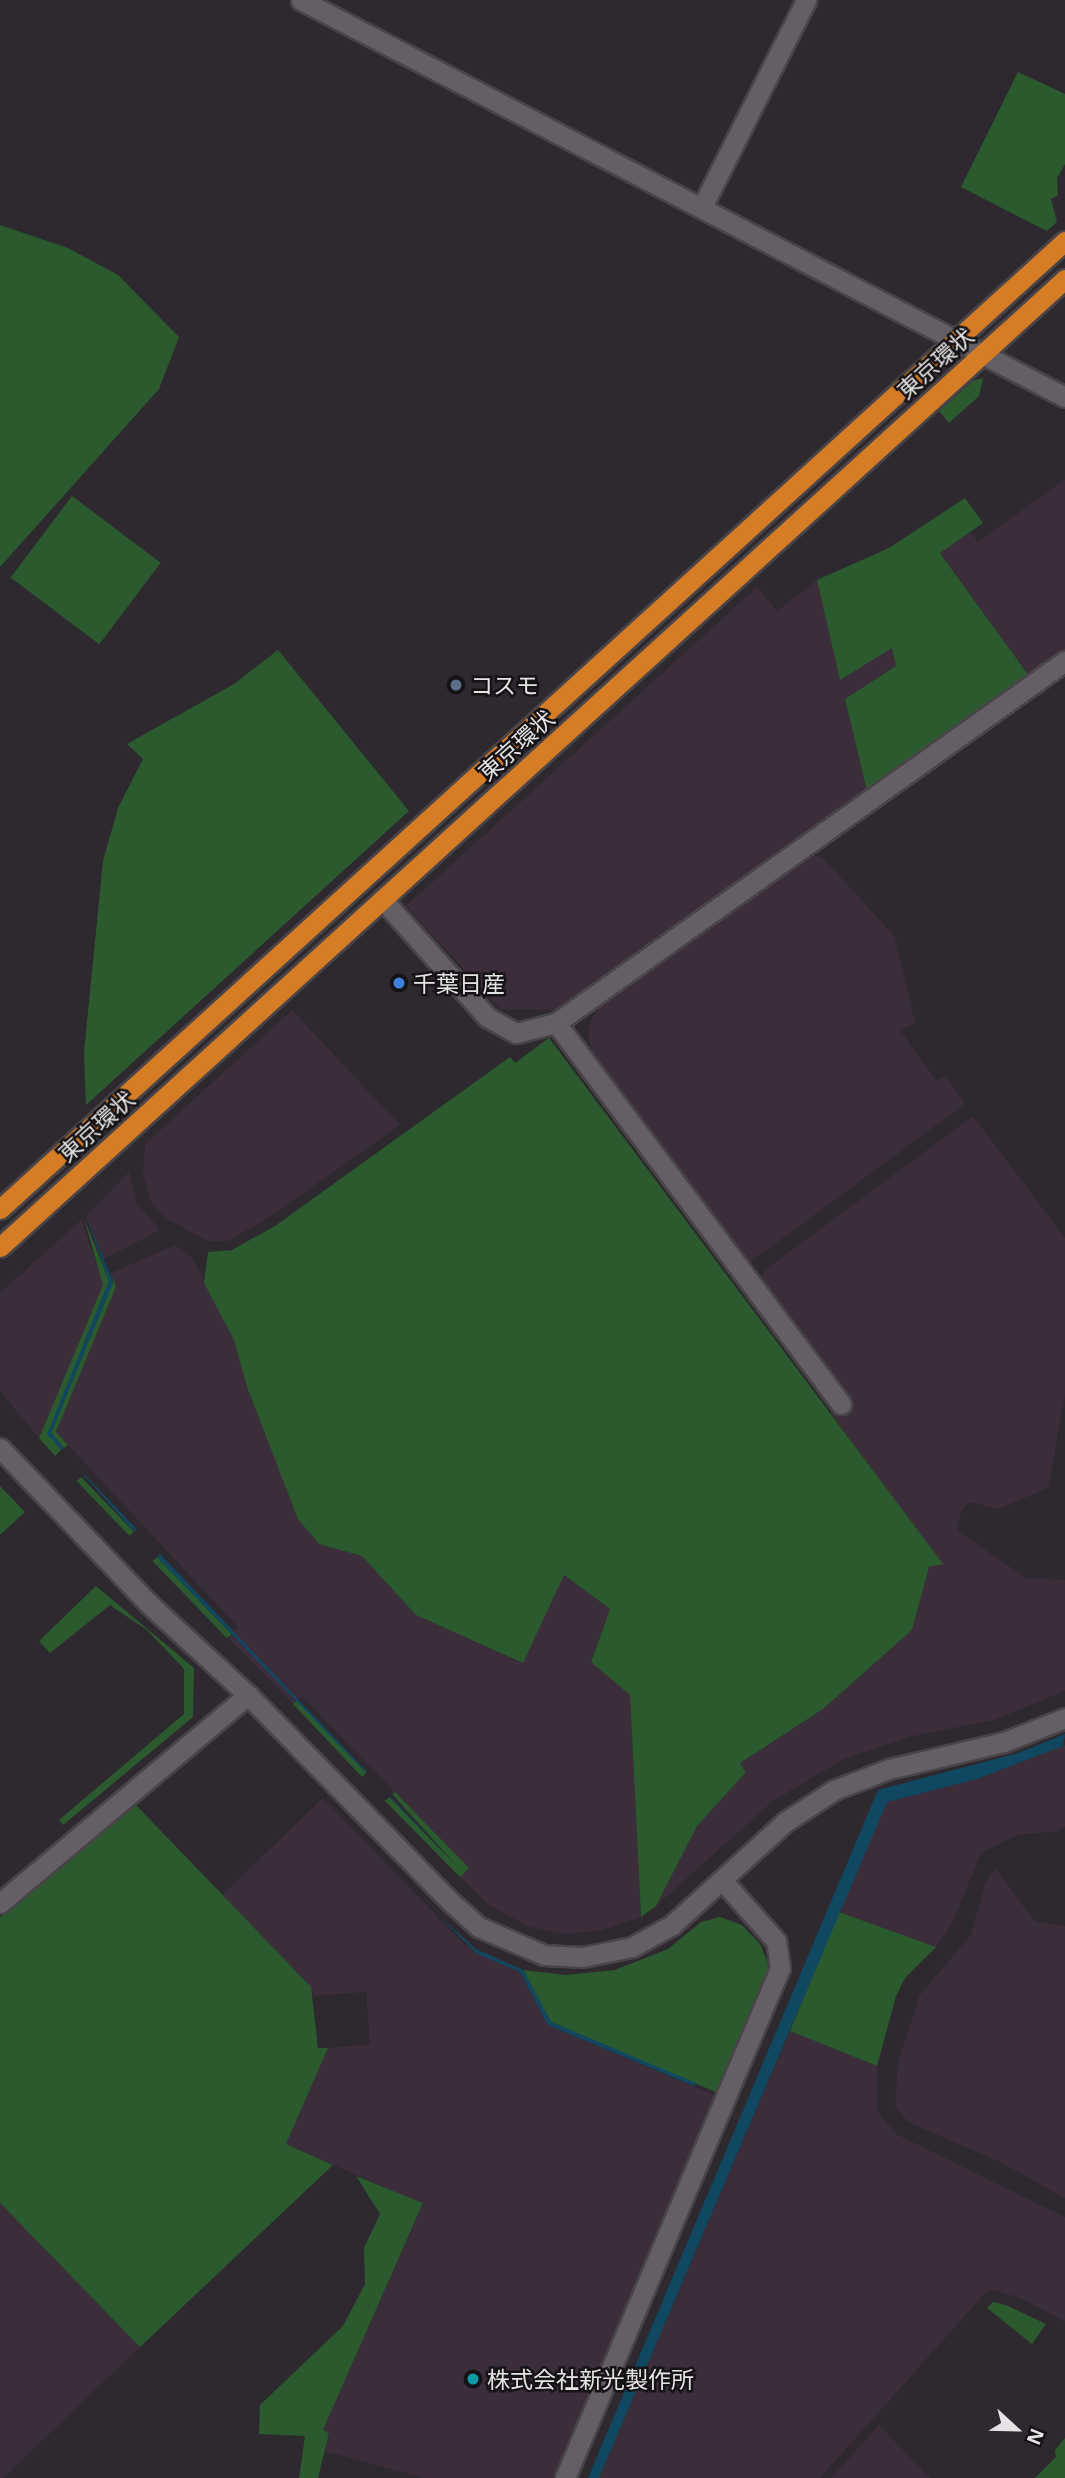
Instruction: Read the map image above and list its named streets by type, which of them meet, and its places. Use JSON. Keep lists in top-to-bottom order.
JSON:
{
  "streets": {
    "highway": ["東京環状"]
  },
  "places": ["コスモ", "千葉日産", "株式会社新光製作所"],
  "north": "right"
}
